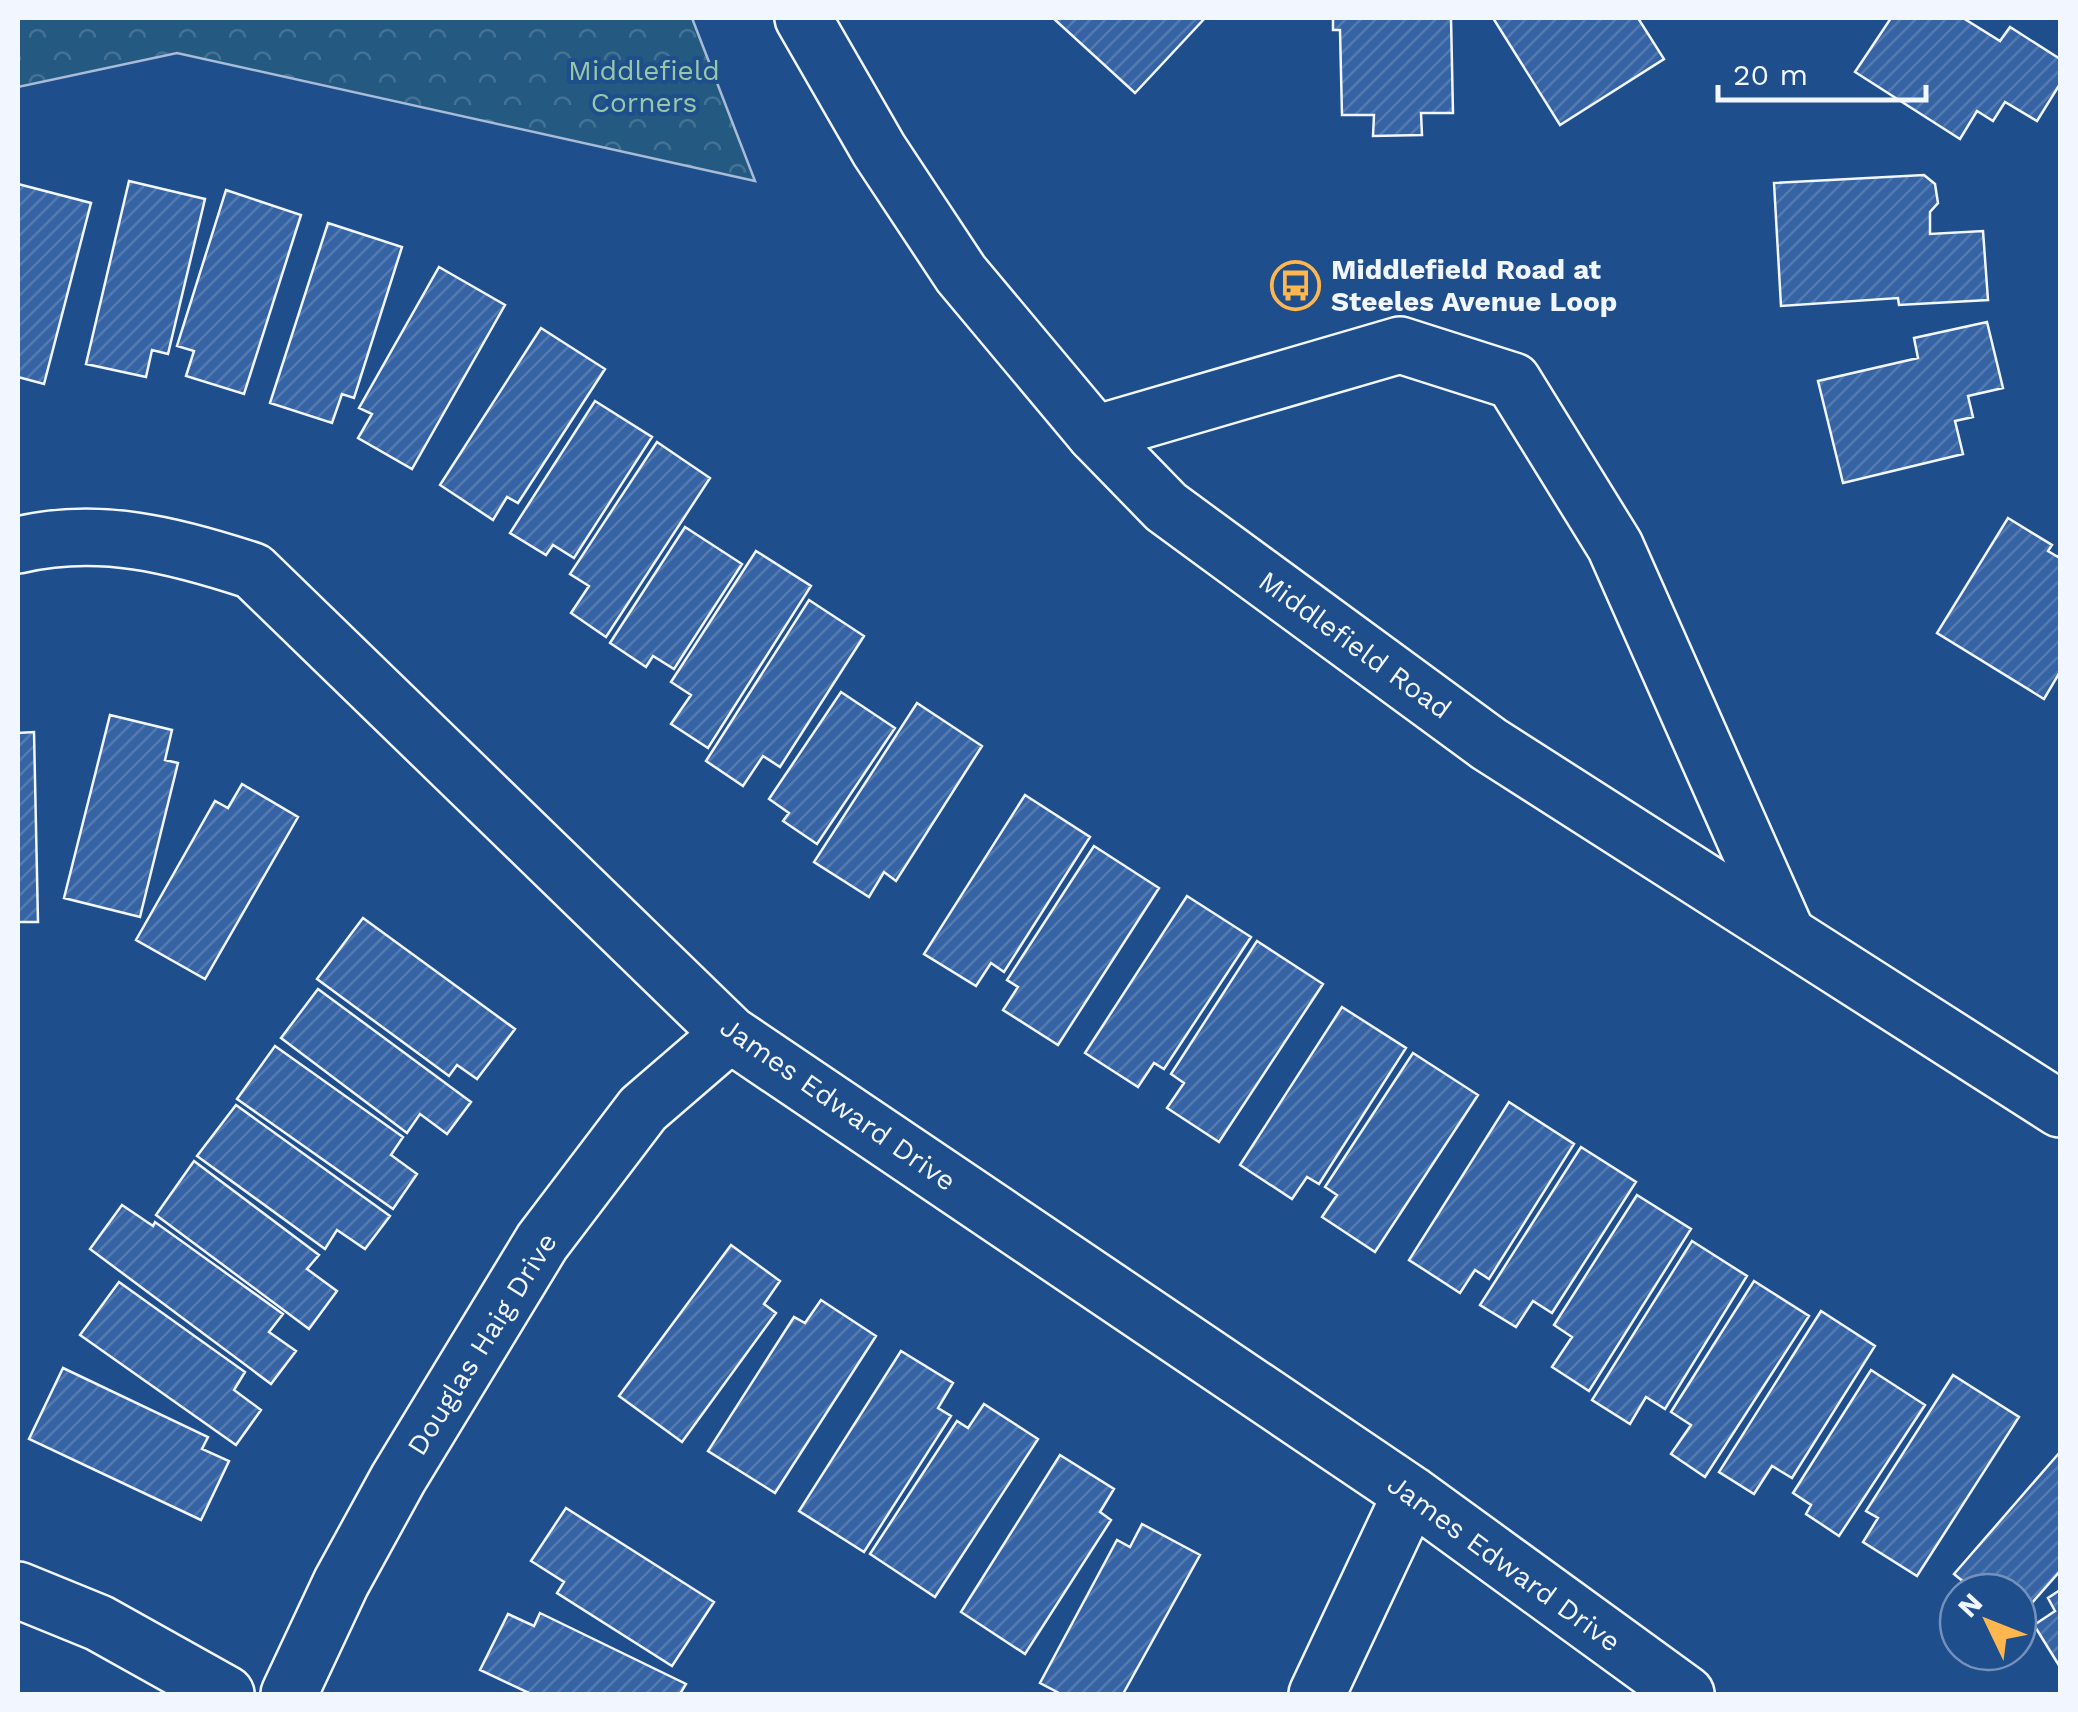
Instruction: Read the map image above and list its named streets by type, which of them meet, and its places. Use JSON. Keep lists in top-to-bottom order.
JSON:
{
  "streets": {
    "street": ["Middlefield Road", "James Edward Drive", "Douglas Haig Drive"]
  },
  "crossings": [
    ["James Edward Drive", "Douglas Haig Drive"]
  ],
  "parks": ["Middlefield Corners"],
  "places": {
    "bus stop": ["Middlefield Road at Steeles Avenue Loop"]
  },
  "scale_bar": "20 m",
  "north": "top left"
}
